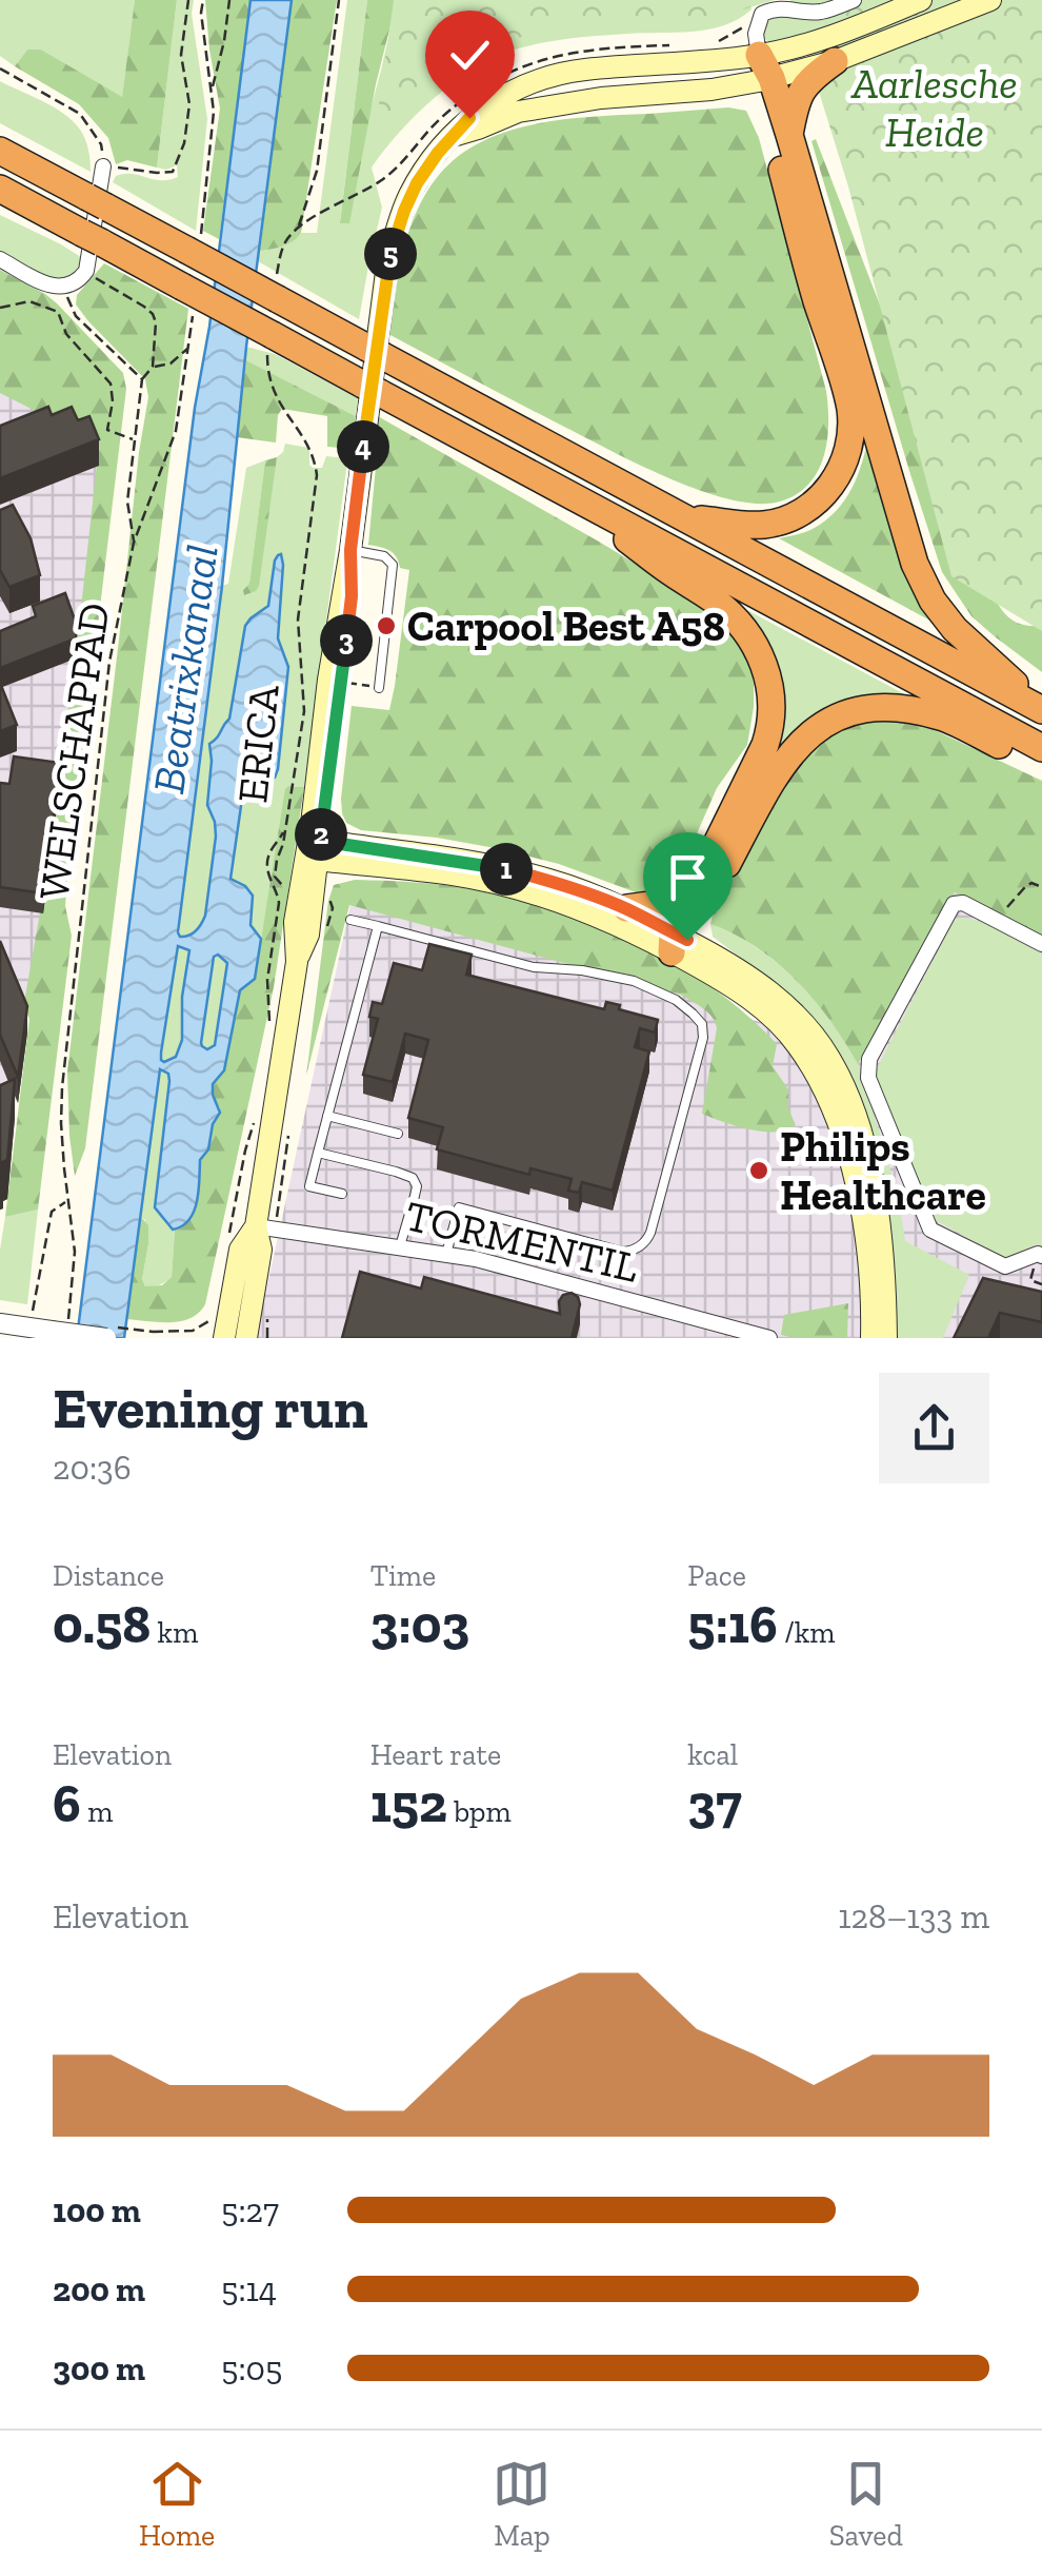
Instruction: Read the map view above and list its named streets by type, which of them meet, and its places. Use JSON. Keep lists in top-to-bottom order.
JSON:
{
  "streets": {
    "main road": ["ERICA"],
    "street": ["TORMENTIL"],
    "path": ["WELSCHAPPAD"]
  },
  "crossings": [
    ["ERICA", "TORMENTIL"]
  ],
  "water": ["Beatrixkanaal"],
  "parks": ["Aarlesche Heide"],
  "places": ["Carpool Best A58", "Philips Healthcare"],
  "page": {
    "pins": [
      "5",
      "4",
      "3",
      "2",
      "1"
    ],
    "heading": ["Evening run", "20:36"],
    "stats": [
      ["Distance", "0.58 km"],
      ["Time", "3:03"],
      ["Pace", "5:16 /km"],
      ["Elevation", "6 m"],
      ["Heart rate", "152 bpm"],
      ["kcal", "37"]
    ],
    "chart": ["Elevation", "128–133 m"],
    "list": [
      {
        "name": "100 m",
        "note": "5:27"
      },
      {
        "name": "200 m",
        "note": "5:14"
      },
      {
        "name": "300 m",
        "note": "5:05"
      }
    ],
    "tabs": ["Home", "Map", "Saved"]
  }
}
